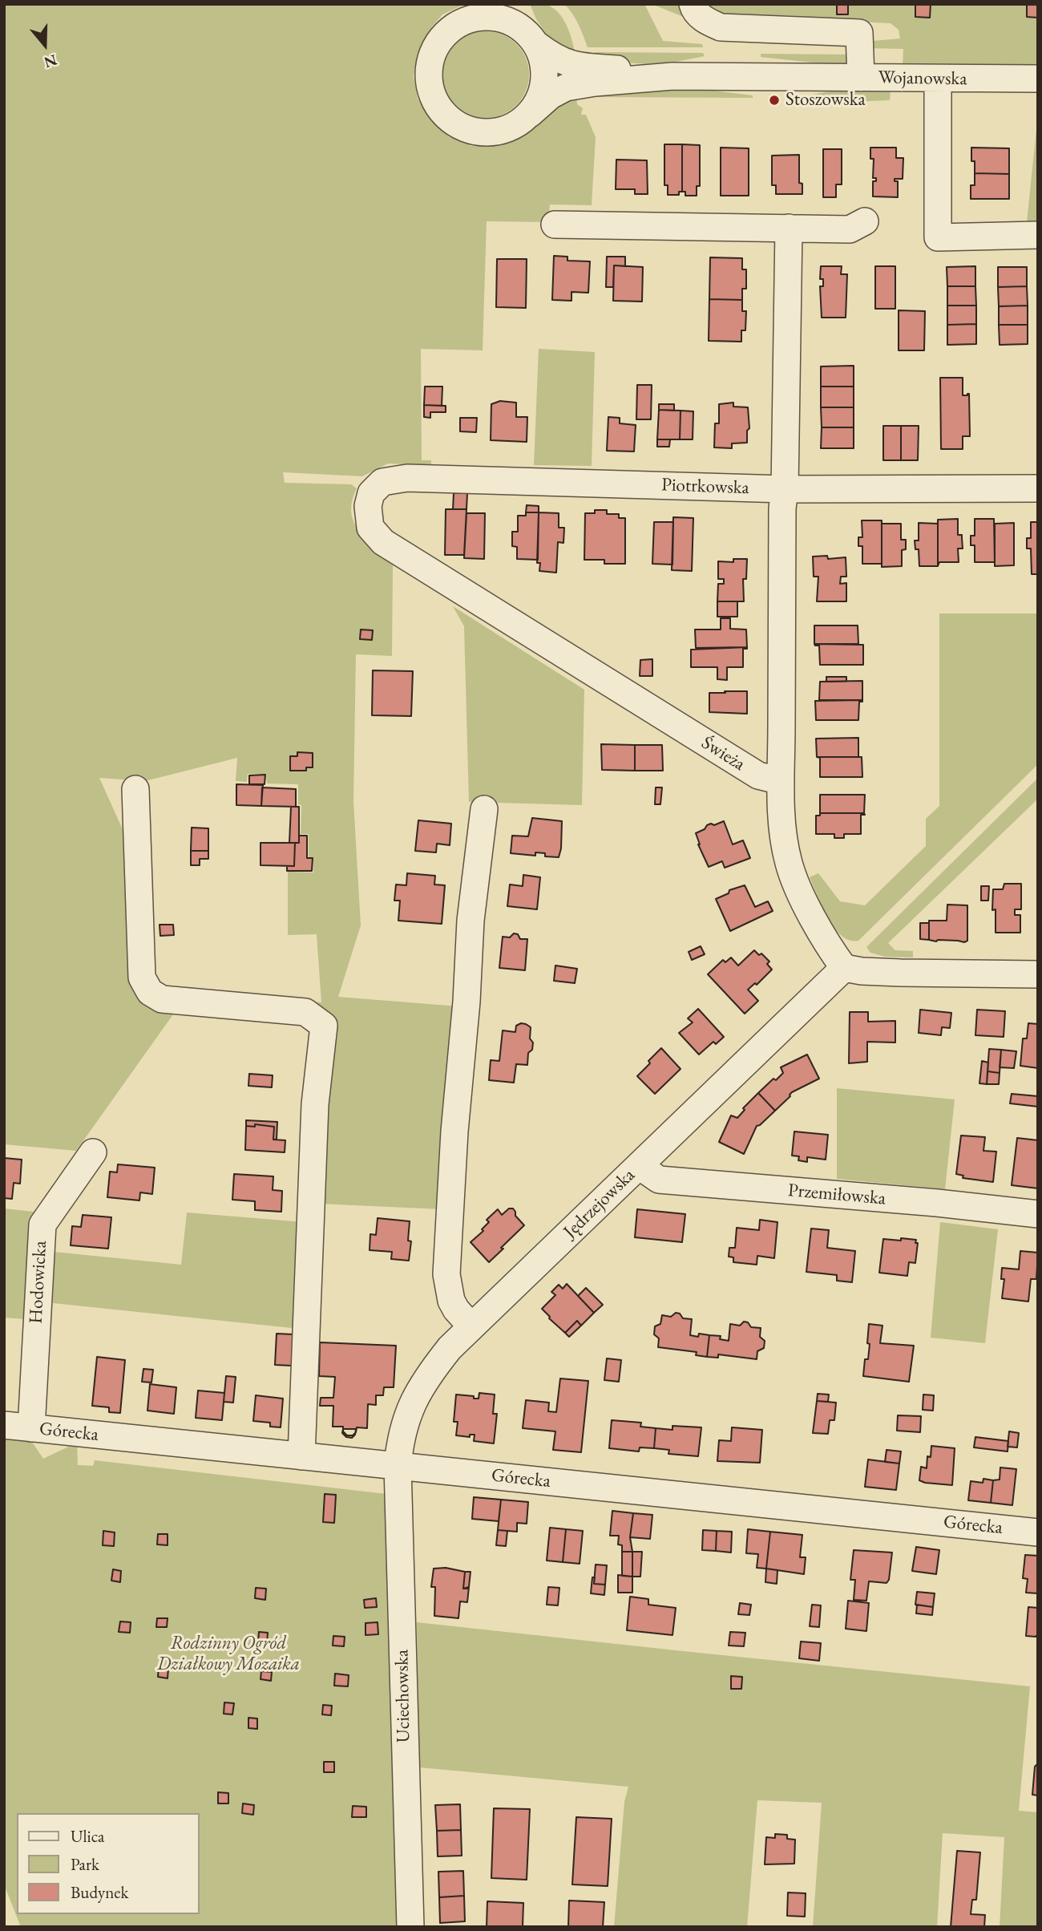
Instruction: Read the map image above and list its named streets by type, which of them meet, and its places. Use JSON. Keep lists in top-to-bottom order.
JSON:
{
  "streets": {
    "street": [
      "Wojanowska",
      "Piotrkowska",
      "Świeża",
      "Przemiłowska",
      "Jędrzejowska",
      "Hodowicka",
      "Górecka",
      "Uciechowska"
    ]
  },
  "crossings": [
    ["Piotrkowska", "Świeża"],
    ["Przemiłowska", "Jędrzejowska"],
    ["Jędrzejowska", "Górecka"],
    ["Jędrzejowska", "Uciechowska"],
    ["Hodowicka", "Górecka"],
    ["Górecka", "Uciechowska"]
  ],
  "parks": ["Rodzinny Ogród Działkowy Mozaika"],
  "places": ["Stoszowska"],
  "legend": ["Ulica", "Park", "Budynek"],
  "north": "bottom"
}
